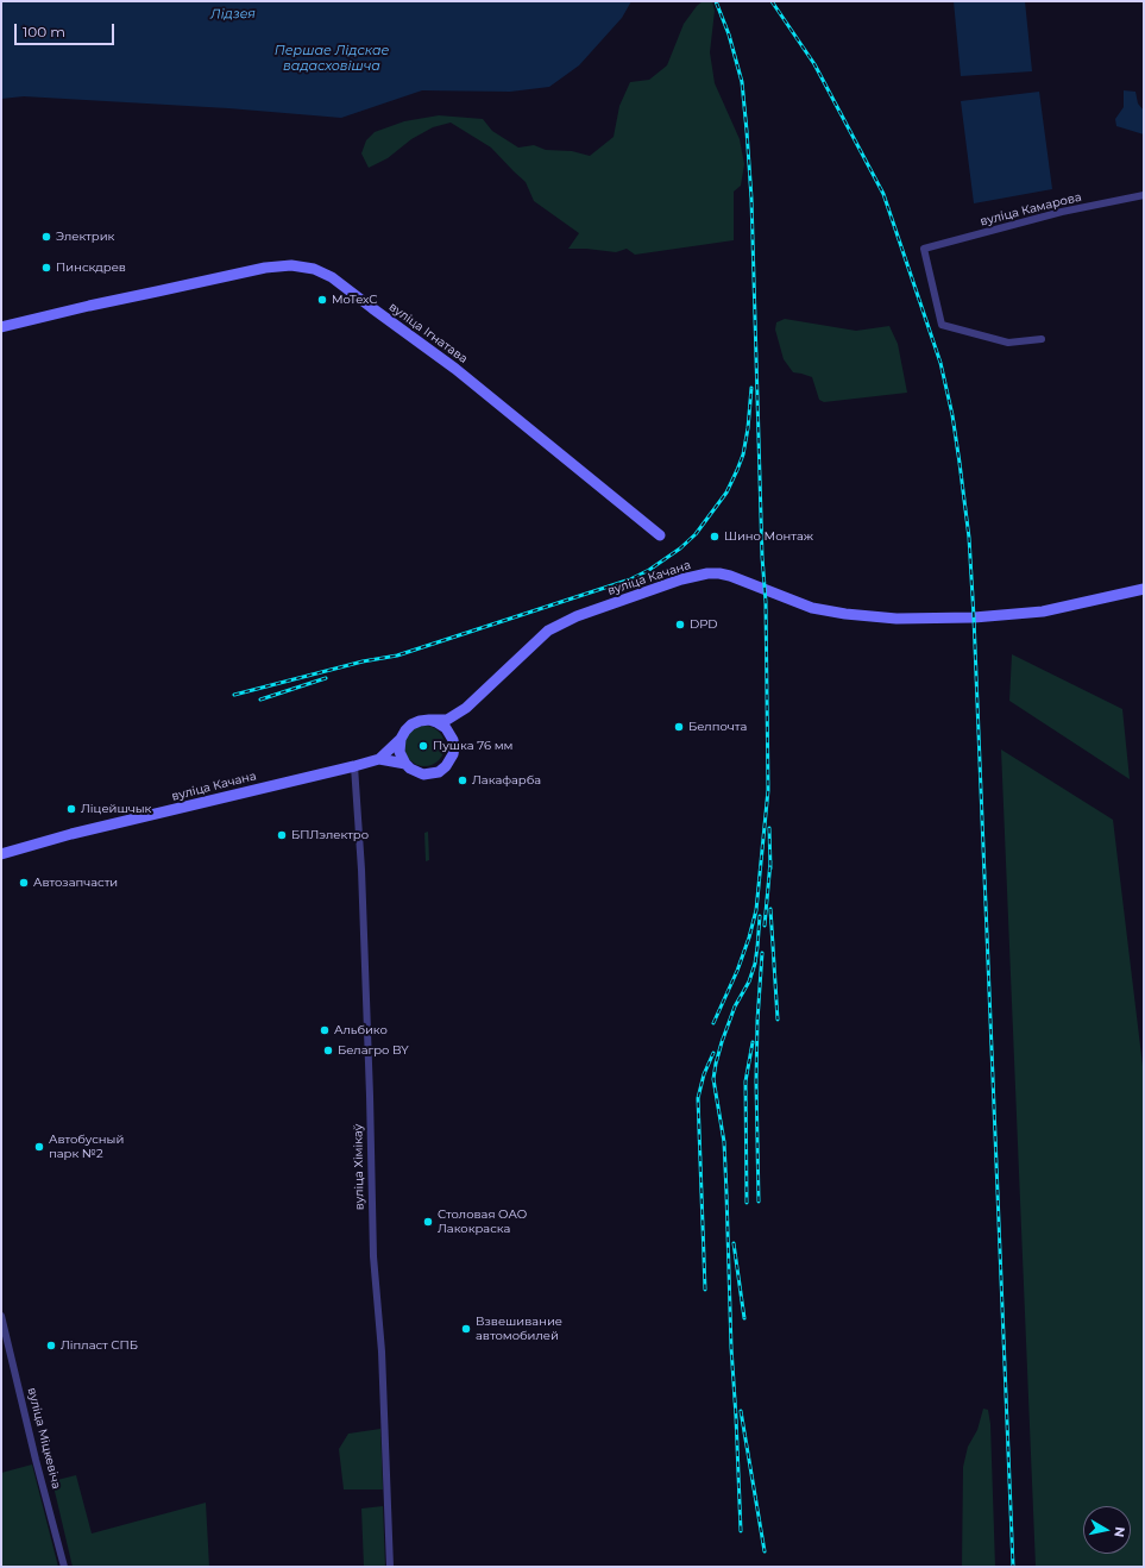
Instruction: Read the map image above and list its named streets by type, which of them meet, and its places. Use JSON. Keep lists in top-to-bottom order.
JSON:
{
  "streets": {
    "main road": ["вуліца Ігнатава", "вуліца Качана"],
    "street": ["вуліца Камарова", "вуліца Хімікаў", "вуліца Міцкевіча"]
  },
  "crossings": [
    ["вуліца Качана", "вуліца Хімікаў"]
  ],
  "water": ["Лідзея", "Першае Лідскае вадасховішча"],
  "places": [
    "Электрик",
    "Пинскдрев",
    "MoTexC",
    "Шино Монтаж",
    "DPD",
    "Белпочта",
    "Пушка 76 мм",
    "Лакафарба",
    "Ліцейшчык",
    "БПЛэлектро",
    "Автозапчасти",
    "Альбико",
    "Белагро BY",
    "Автобусный парк №2",
    "Столовая ОАО Лакокраска",
    "Взвешивание автомобилей",
    "Ліпласт СПБ"
  ],
  "scale_bar": "100 m",
  "north": "right"
}
